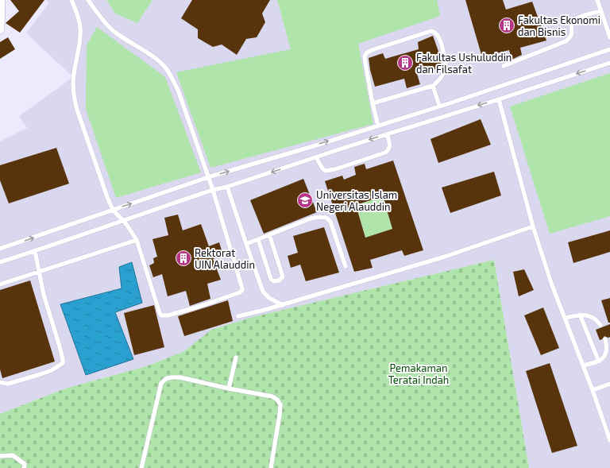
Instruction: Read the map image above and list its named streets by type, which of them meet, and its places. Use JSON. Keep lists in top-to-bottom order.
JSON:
{
  "parks": ["Pemakaman Teratai Indah"],
  "places": {
    "building": ["Fakultas Ekonomi dan Bisnis", "Fakultas Ushuluddin dan Filsafat", "Rektorat UIN Alauddin"],
    "school or university": ["Universitas Islam Negeri Alauddin"]
  }
}
